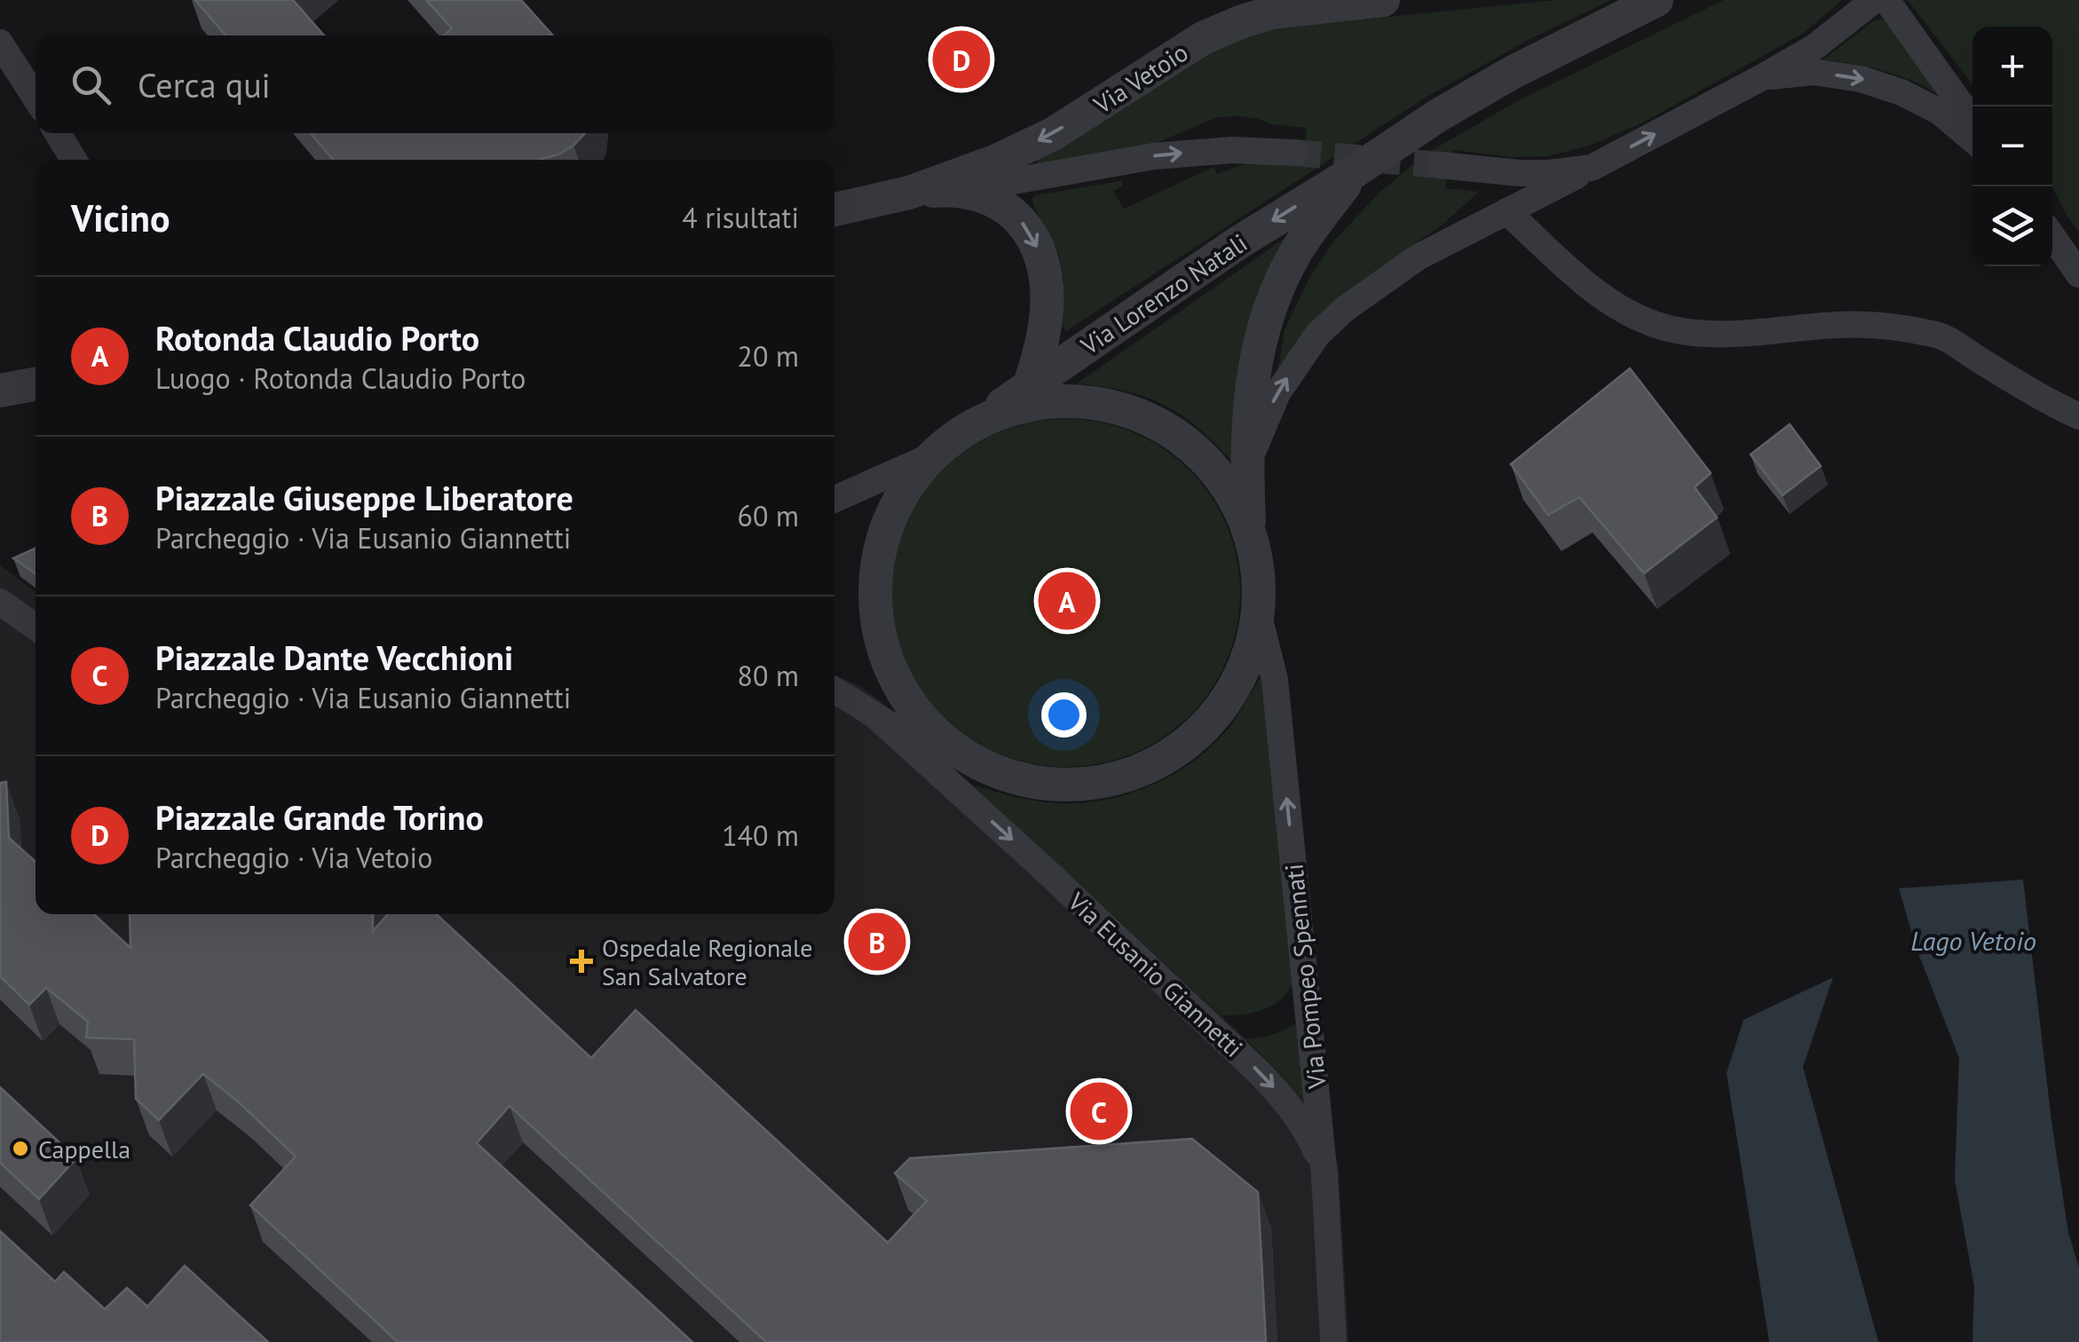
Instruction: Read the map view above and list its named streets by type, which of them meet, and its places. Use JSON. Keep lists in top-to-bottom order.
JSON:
{
  "streets": {
    "street": [
      "Via Vetoio",
      "Via Lorenzo Natali",
      "Via Eusanio Giannetti",
      "Via Pompeo Spennati"
    ]
  },
  "crossings": [
    ["Via Vetoio", "Via Lorenzo Natali"],
    ["Via Eusanio Giannetti", "Via Pompeo Spennati"]
  ],
  "one_way": ["Via Eusanio Giannetti", "Via Pompeo Spennati"],
  "water": ["Lago Vetoio"],
  "places": {
    "health": ["Ospedale Regionale San Salvatore"],
    "other": ["Cappella"]
  },
  "page": {
    "map_buttons": ["+", "−"],
    "pins": [
      "D",
      "A",
      "B",
      "C"
    ],
    "search": "Cerca qui",
    "heading": ["Vicino", "4 risultati"],
    "list": [
      {
        "mark": "A",
        "name": "Rotonda Claudio Porto",
        "note": "Luogo · Rotonda Claudio Porto",
        "value": "20 m"
      },
      {
        "mark": "B",
        "name": "Piazzale Giuseppe Liberatore",
        "note": "Parcheggio · Via Eusanio Giannetti",
        "value": "60 m"
      },
      {
        "mark": "C",
        "name": "Piazzale Dante Vecchioni",
        "note": "Parcheggio · Via Eusanio Giannetti",
        "value": "80 m"
      },
      {
        "mark": "D",
        "name": "Piazzale Grande Torino",
        "note": "Parcheggio · Via Vetoio",
        "value": "140 m"
      }
    ]
  }
}
